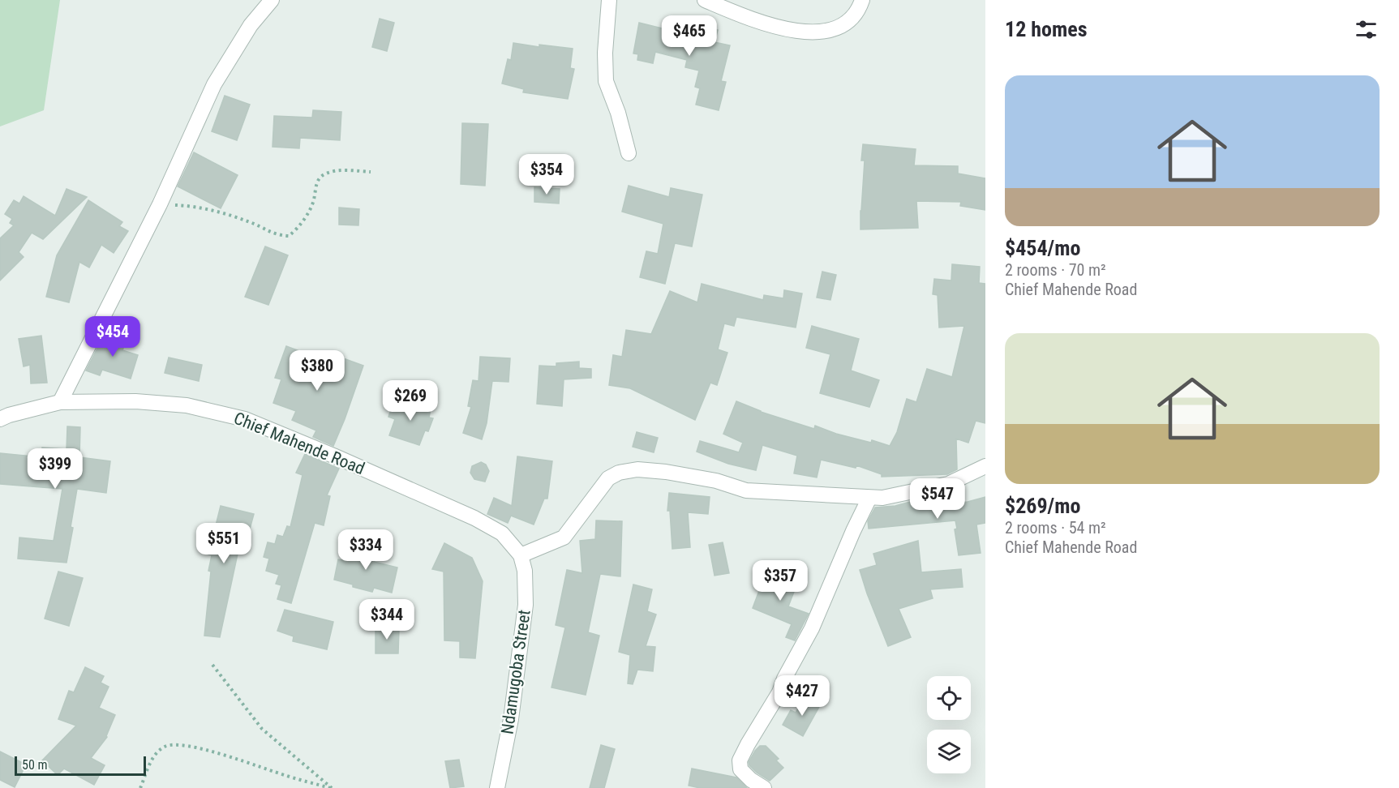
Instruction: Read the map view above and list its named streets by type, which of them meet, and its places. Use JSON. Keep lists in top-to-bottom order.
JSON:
{
  "streets": {
    "street": ["Chief Mahende Road", "Ndamugoba Street"]
  },
  "crossings": [
    ["Chief Mahende Road", "Ndamugoba Street"]
  ],
  "scale_bar": "50 m",
  "page": {
    "heading": "12 homes",
    "price": [
      "$465",
      "$354",
      "$454",
      "$380",
      "$269",
      "$399",
      "$547",
      "$551",
      "$334",
      "$357",
      "$344",
      "$427"
    ],
    "list": [
      {
        "name": "$454/mo",
        "note": "2 rooms · 70 m² · Chief Mahende Road"
      },
      {
        "name": "$269/mo",
        "note": "2 rooms · 54 m² · Chief Mahende Road"
      }
    ],
    "scale": "50 m"
  }
}
